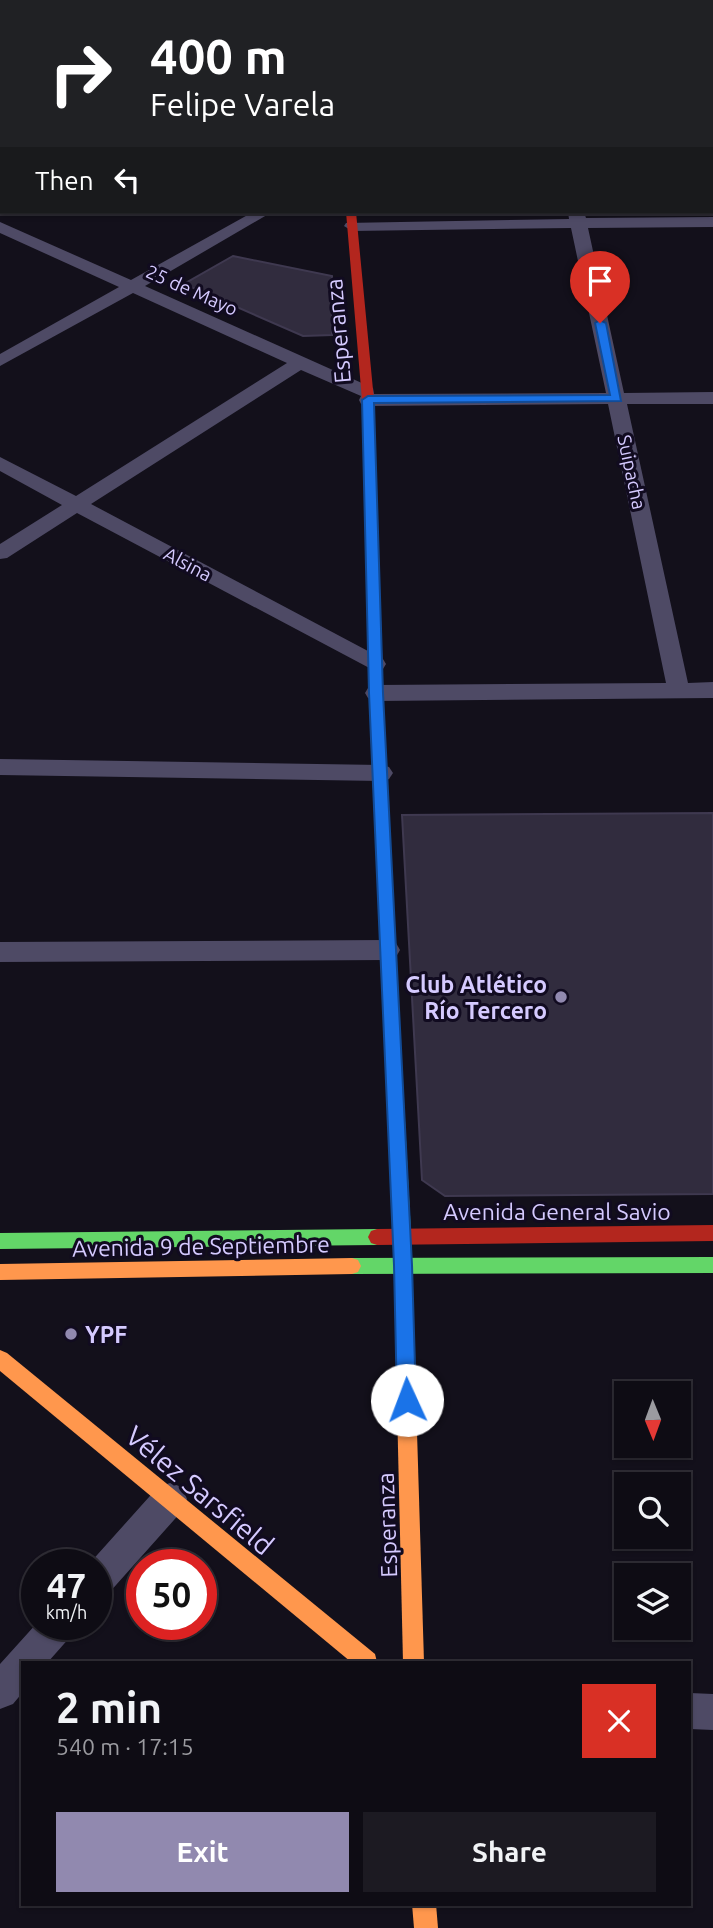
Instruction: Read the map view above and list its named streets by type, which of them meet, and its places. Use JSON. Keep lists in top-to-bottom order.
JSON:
{
  "streets": {
    "main road": [
      "Esperanza",
      "Avenida General Savio",
      "Avenida 9 de Septiembre",
      "Vélez Sarsfield"
    ],
    "street": ["25 de Mayo", "Suipacha", "Alsina"]
  },
  "crossings": [
    ["25 de Mayo", "Esperanza"],
    ["Esperanza", "Alsina"],
    ["Esperanza", "Avenida General Savio"],
    ["Esperanza", "Avenida 9 de Septiembre"],
    ["Avenida General Savio", "Avenida 9 de Septiembre"]
  ],
  "places": ["Club Atlético Río Tercero", "YPF"],
  "north": "bottom",
  "page": {
    "turn": ["400 m", "Felipe Varela"],
    "then": "Then",
    "speed": "47 km/h",
    "limit": "50",
    "heading": ["2 min", "540 m · 17:15"],
    "buttons": ["Exit", "Share"]
  }
}
